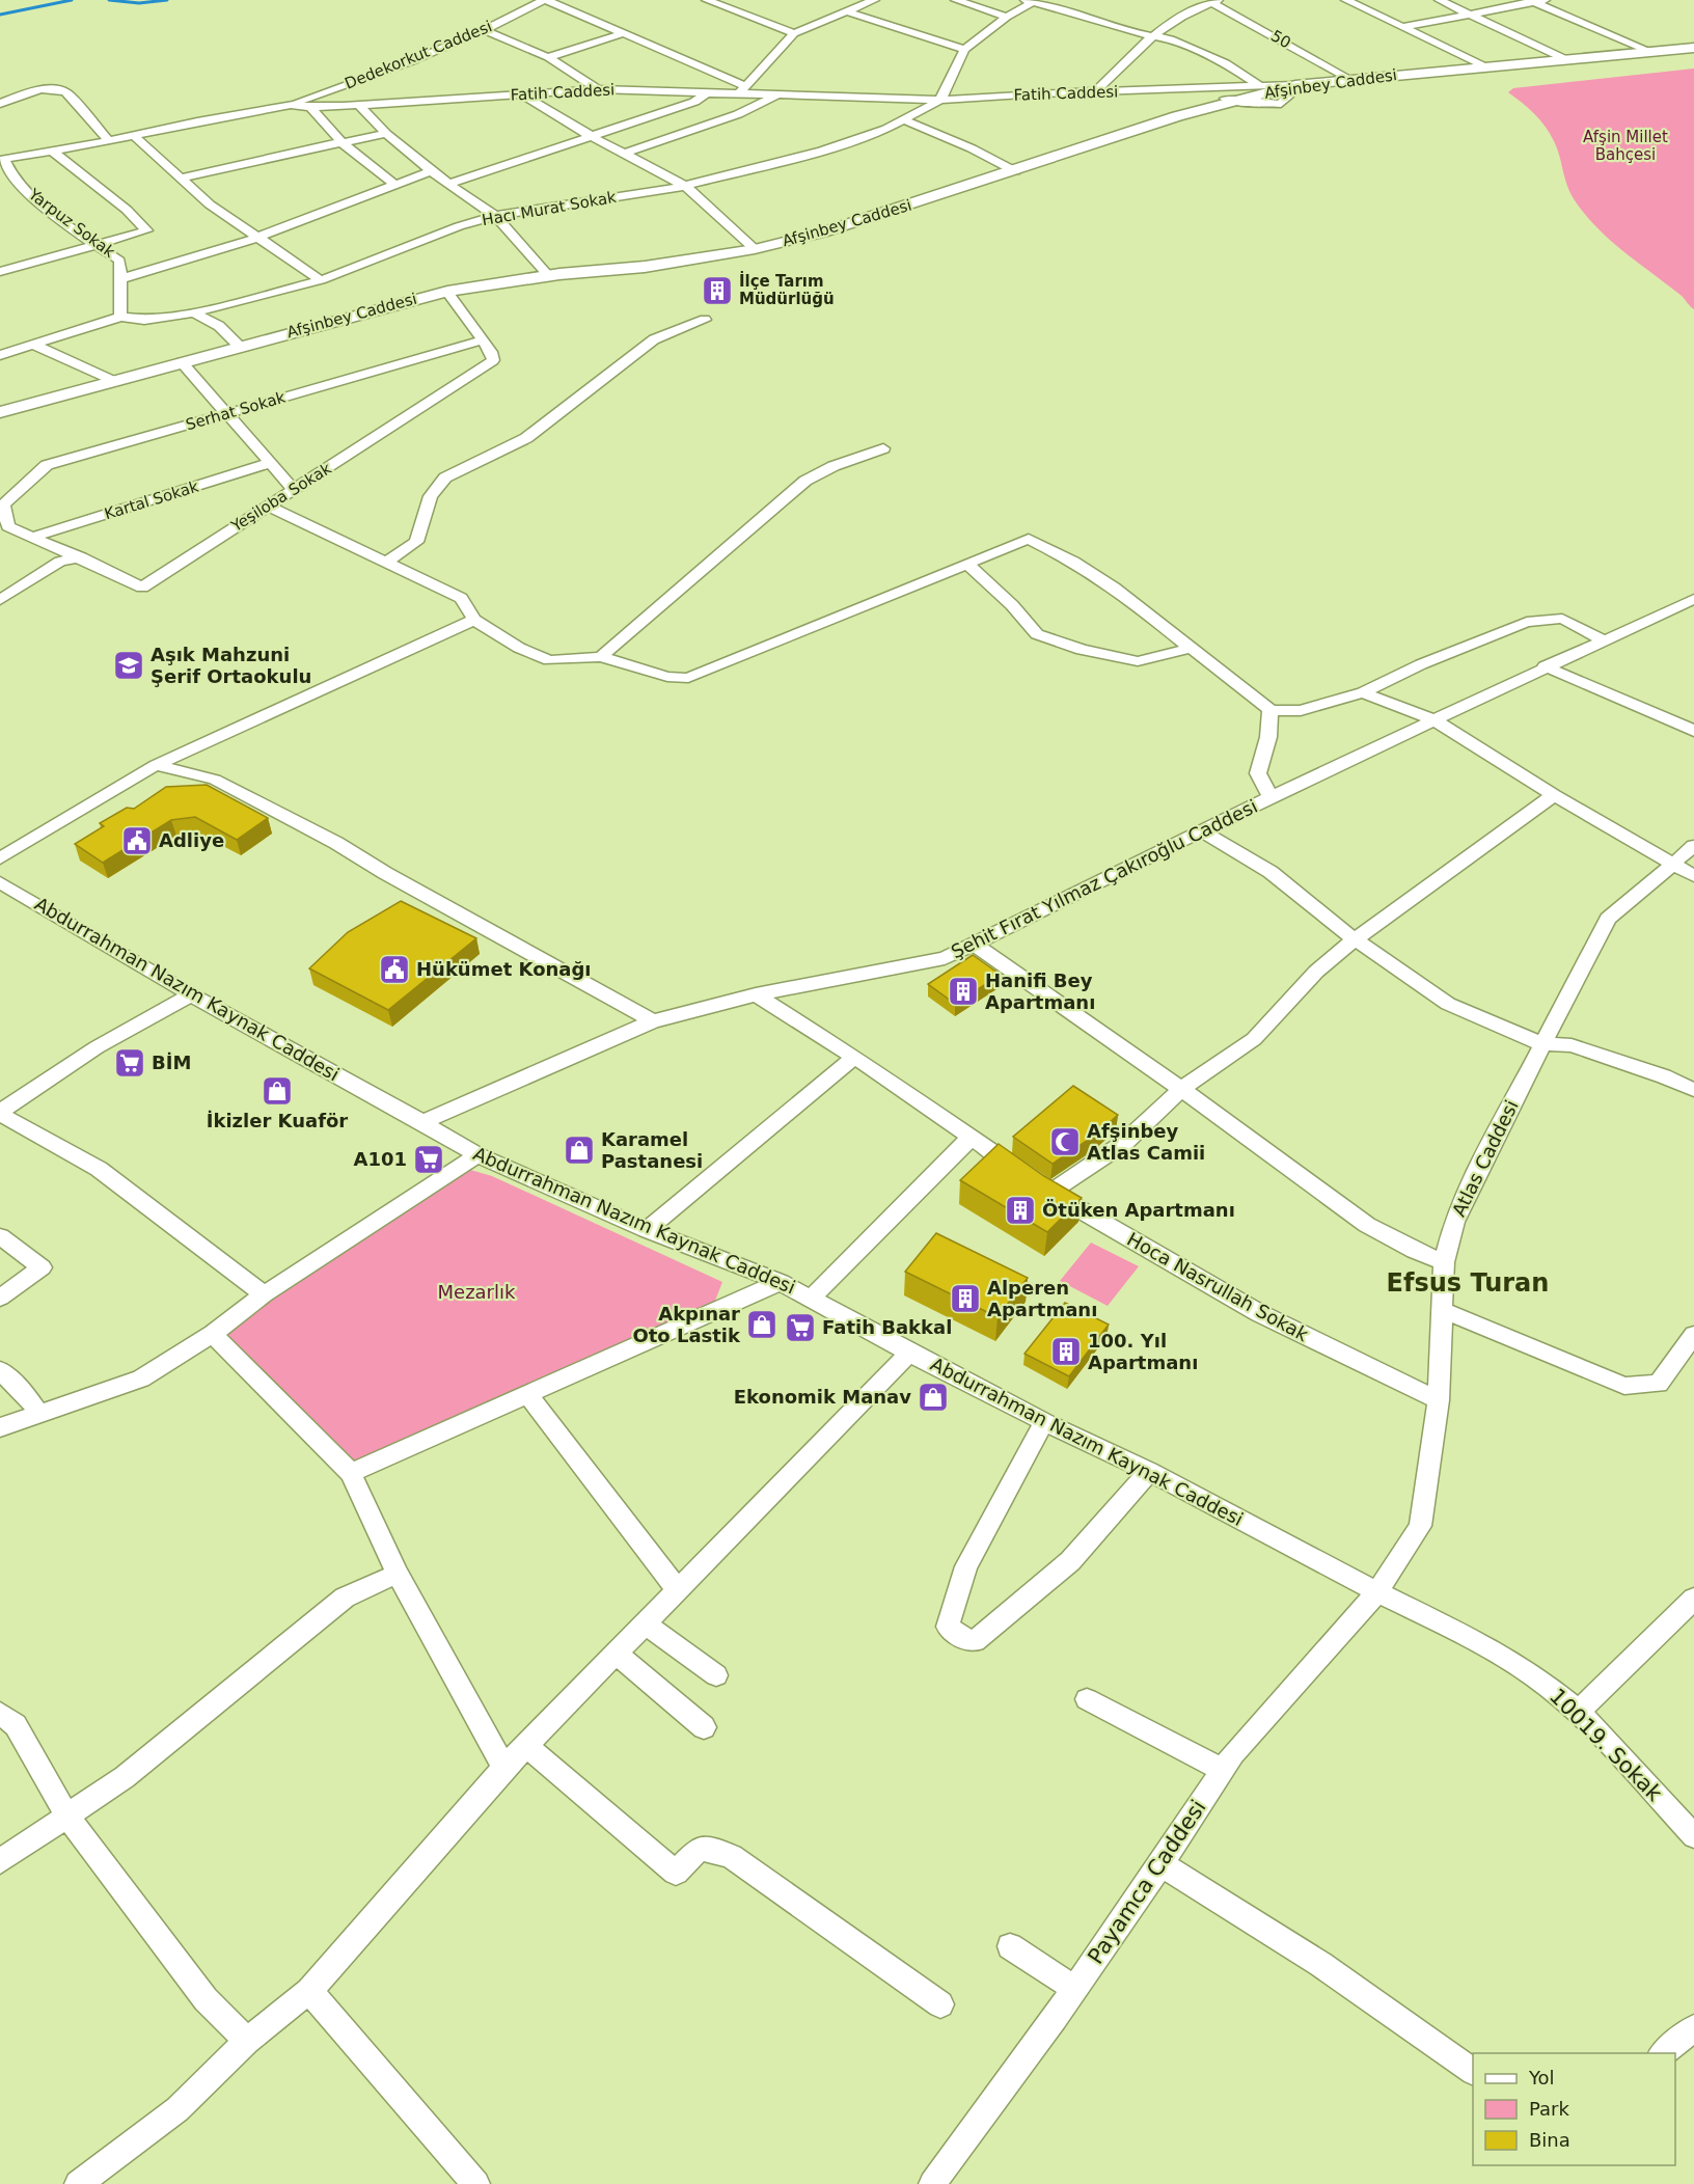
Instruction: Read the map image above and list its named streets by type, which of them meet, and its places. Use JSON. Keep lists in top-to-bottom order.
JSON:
{
  "streets": {
    "main road": ["Afşinbey Caddesi"],
    "street": [
      "50",
      "Dedekorkut Caddesi",
      "Fatih Caddesi",
      "Hacı Murat Sokak",
      "Yarpuz Sokak",
      "Serhat Sokak",
      "Yeşiloba Sokak",
      "Kartal Sokak",
      "Şehit Fırat Yılmaz Çakıroğlu Caddesi",
      "Abdurrahman Nazım Kaynak Caddesi",
      "Atlas Caddesi",
      "Hoca Nasrullah Sokak",
      "10019. Sokak",
      "Payamca Caddesi"
    ]
  },
  "crossings": [
    ["50", "Afşinbey Caddesi"],
    ["Dedekorkut Caddesi", "Fatih Caddesi"],
    ["Afşinbey Caddesi", "Yeşiloba Sokak"],
    ["Fatih Caddesi", "Hacı Murat Sokak"],
    ["Fatih Caddesi", "Yarpuz Sokak"],
    ["Hacı Murat Sokak", "Yarpuz Sokak"],
    ["Serhat Sokak", "Yeşiloba Sokak"],
    ["Yeşiloba Sokak", "Kartal Sokak"],
    ["Şehit Fırat Yılmaz Çakıroğlu Caddesi", "Abdurrahman Nazım Kaynak Caddesi"],
    ["Şehit Fırat Yılmaz Çakıroğlu Caddesi", "Hoca Nasrullah Sokak"],
    ["Abdurrahman Nazım Kaynak Caddesi", "Atlas Caddesi"],
    ["Abdurrahman Nazım Kaynak Caddesi", "10019. Sokak"],
    ["Abdurrahman Nazım Kaynak Caddesi", "Payamca Caddesi"],
    ["Atlas Caddesi", "Hoca Nasrullah Sokak"],
    ["Atlas Caddesi", "10019. Sokak"],
    ["Atlas Caddesi", "Payamca Caddesi"],
    ["10019. Sokak", "Payamca Caddesi"]
  ],
  "districts": ["Efsus Turan"],
  "parks": ["Afşin Millet Bahçesi", "Mezarlık"],
  "places": {
    "building": [
      "İlçe Tarım Müdürlüğü",
      "Hanifi Bey Apartmanı",
      "Ötüken Apartmanı",
      "Alperen Apartmanı",
      "100. Yıl Apartmanı"
    ],
    "school or university": ["Aşık Mahzuni Şerif Ortaokulu"],
    "public building": ["Adliye", "Hükümet Konağı"],
    "supermarket": ["BİM", "A101", "Fatih Bakkal"],
    "shop": [
      "İkizler Kuaför",
      "Karamel Pastanesi",
      "Akpınar Oto Lastik",
      "Ekonomik Manav"
    ],
    "mosque": ["Afşinbey Atlas Camii"]
  },
  "legend": ["Yol", "Park", "Bina"]
}
